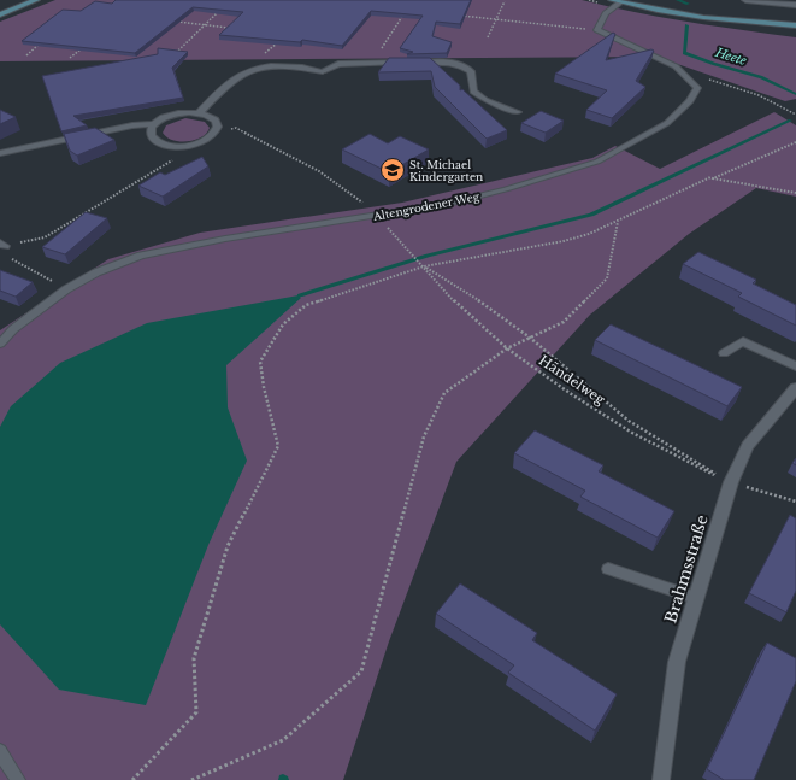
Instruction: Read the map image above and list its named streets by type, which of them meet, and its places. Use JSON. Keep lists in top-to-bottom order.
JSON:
{
  "streets": {
    "street": ["Brahmsstraße"],
    "lane": ["Altengrodener Weg"],
    "path": ["Händelweg"]
  },
  "crossings": [
    ["Händelweg", "Brahmsstraße"]
  ],
  "water": ["Heete"],
  "places": {
    "school or university": ["St. Michael Kindergarten"]
  }
}
